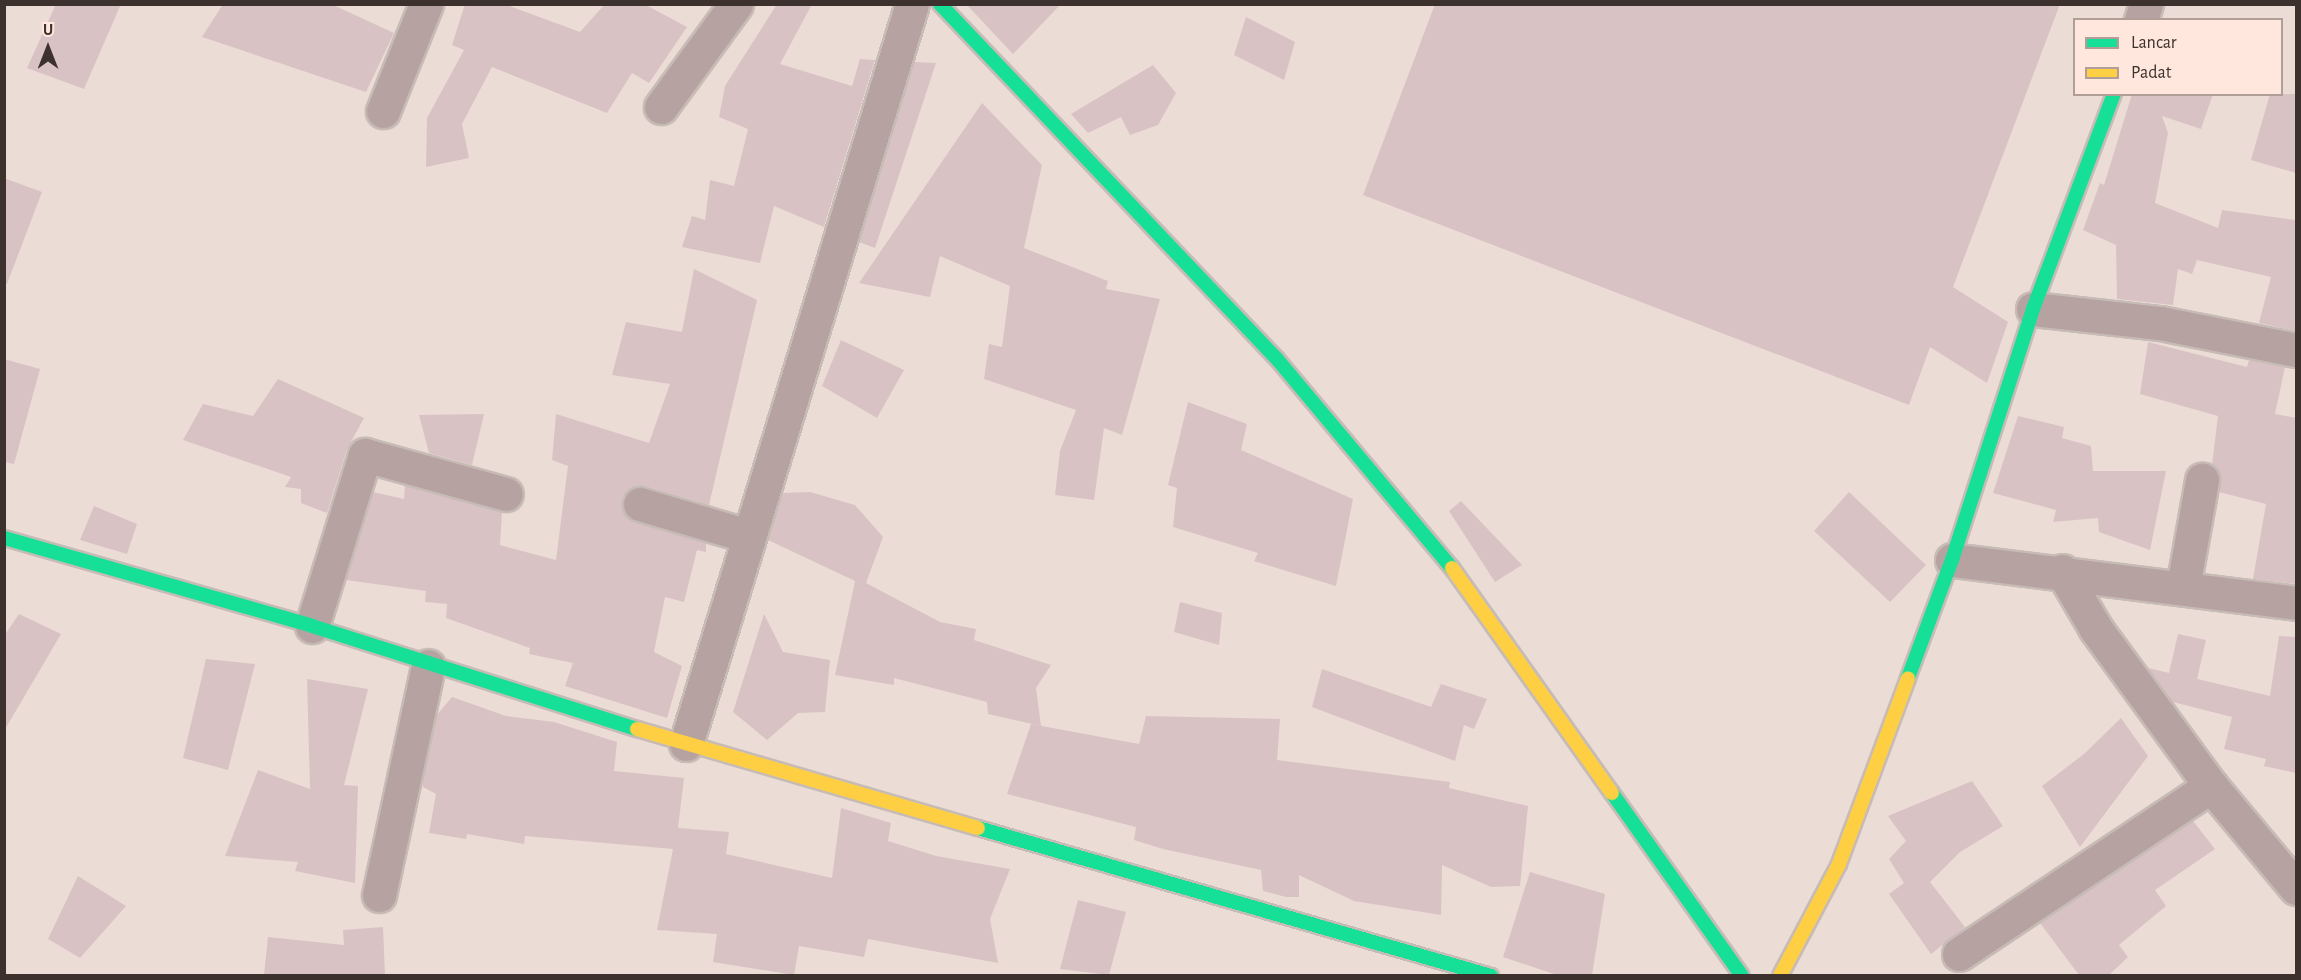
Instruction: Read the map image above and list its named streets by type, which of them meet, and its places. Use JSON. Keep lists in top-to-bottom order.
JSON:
{
  "legend": ["Lancar", "Padat"],
  "north": "top"
}
